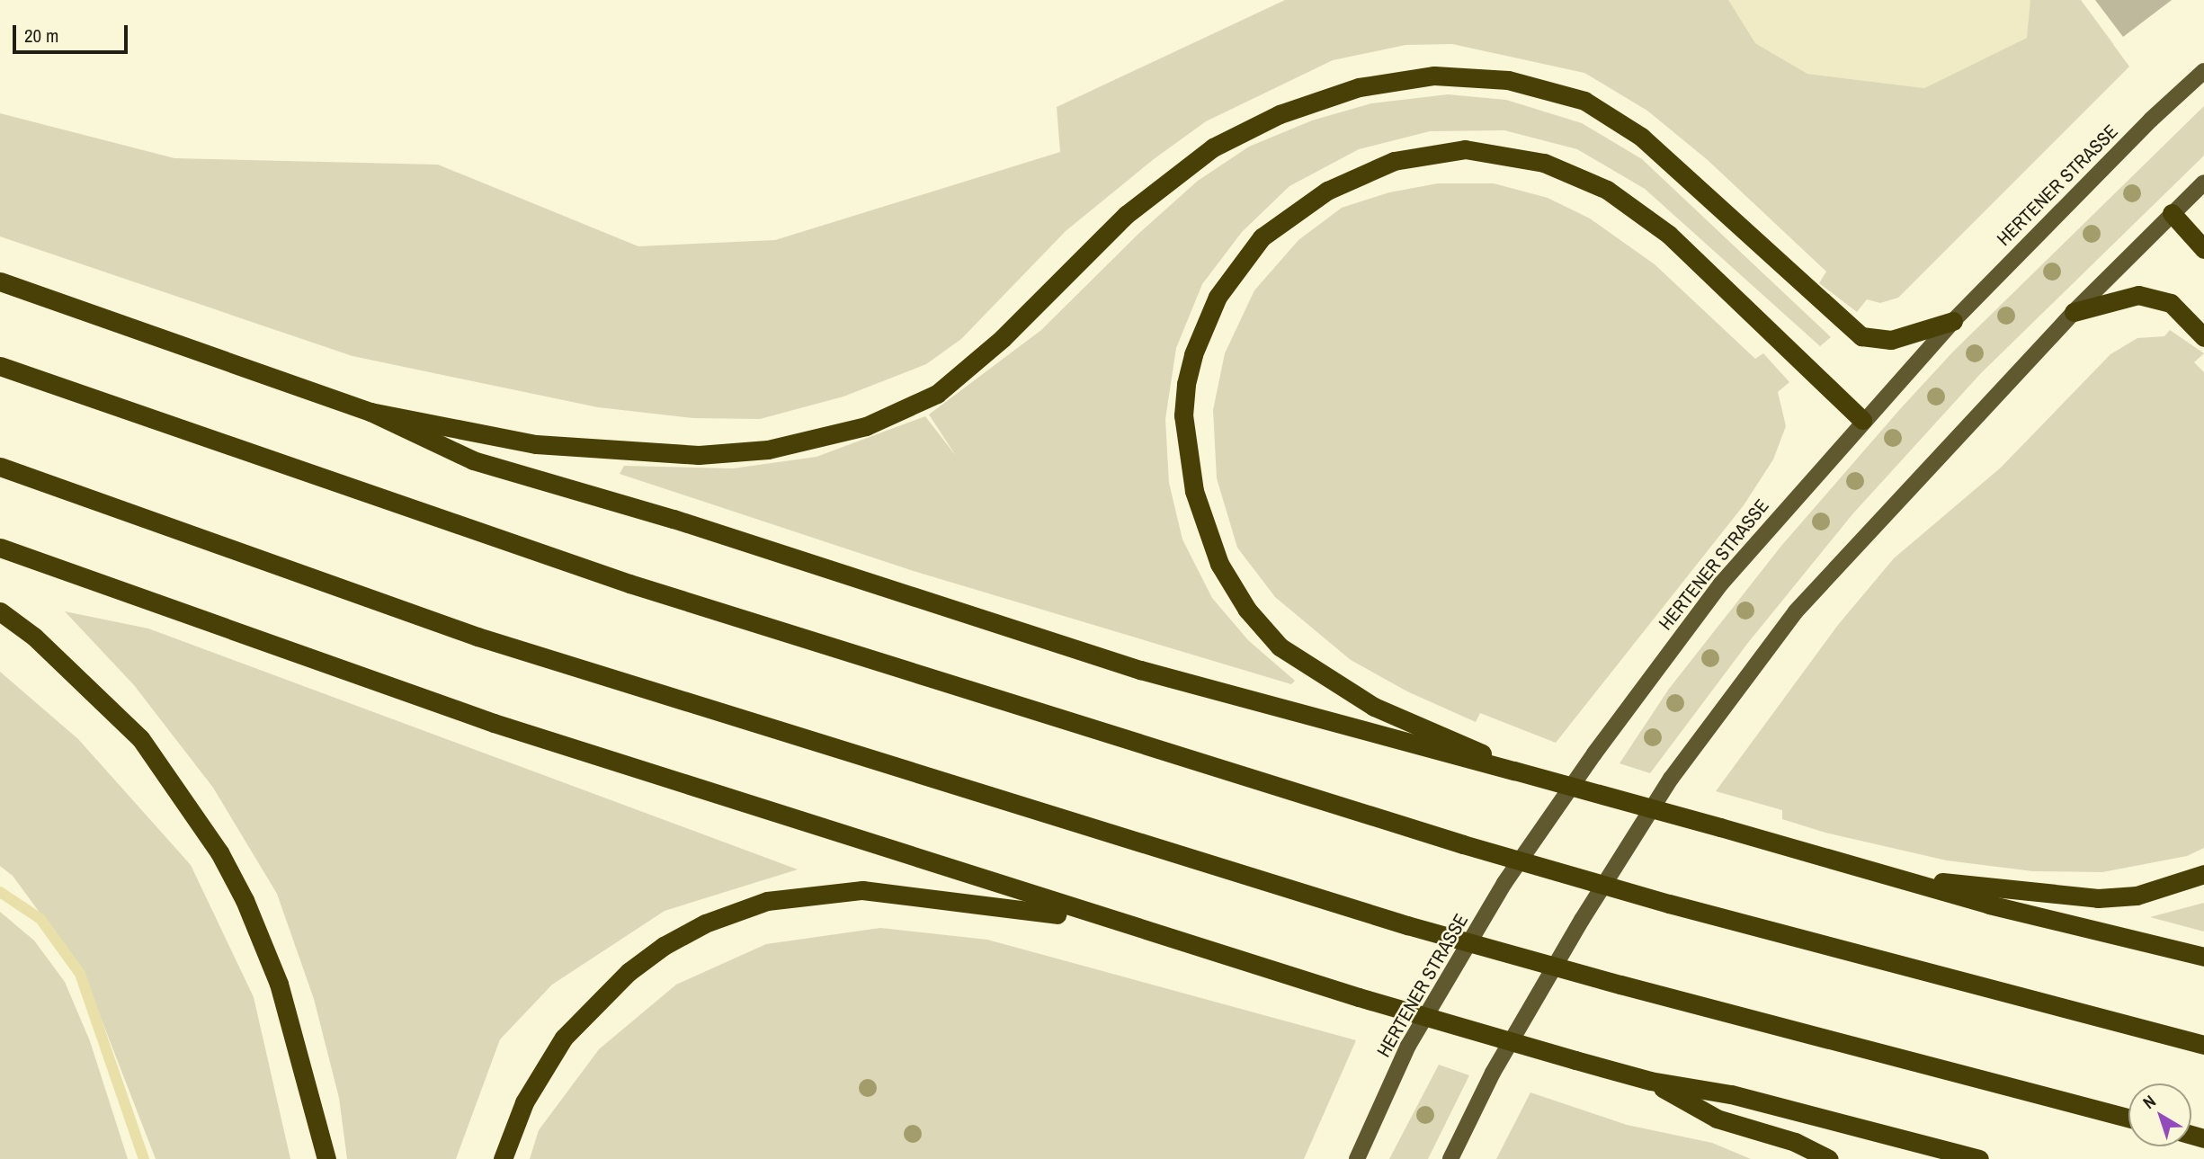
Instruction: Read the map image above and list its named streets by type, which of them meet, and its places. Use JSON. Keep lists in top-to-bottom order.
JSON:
{
  "streets": {
    "main road": ["HERTENER STRASSE"]
  },
  "scale_bar": "20 m",
  "north": "top left"
}
